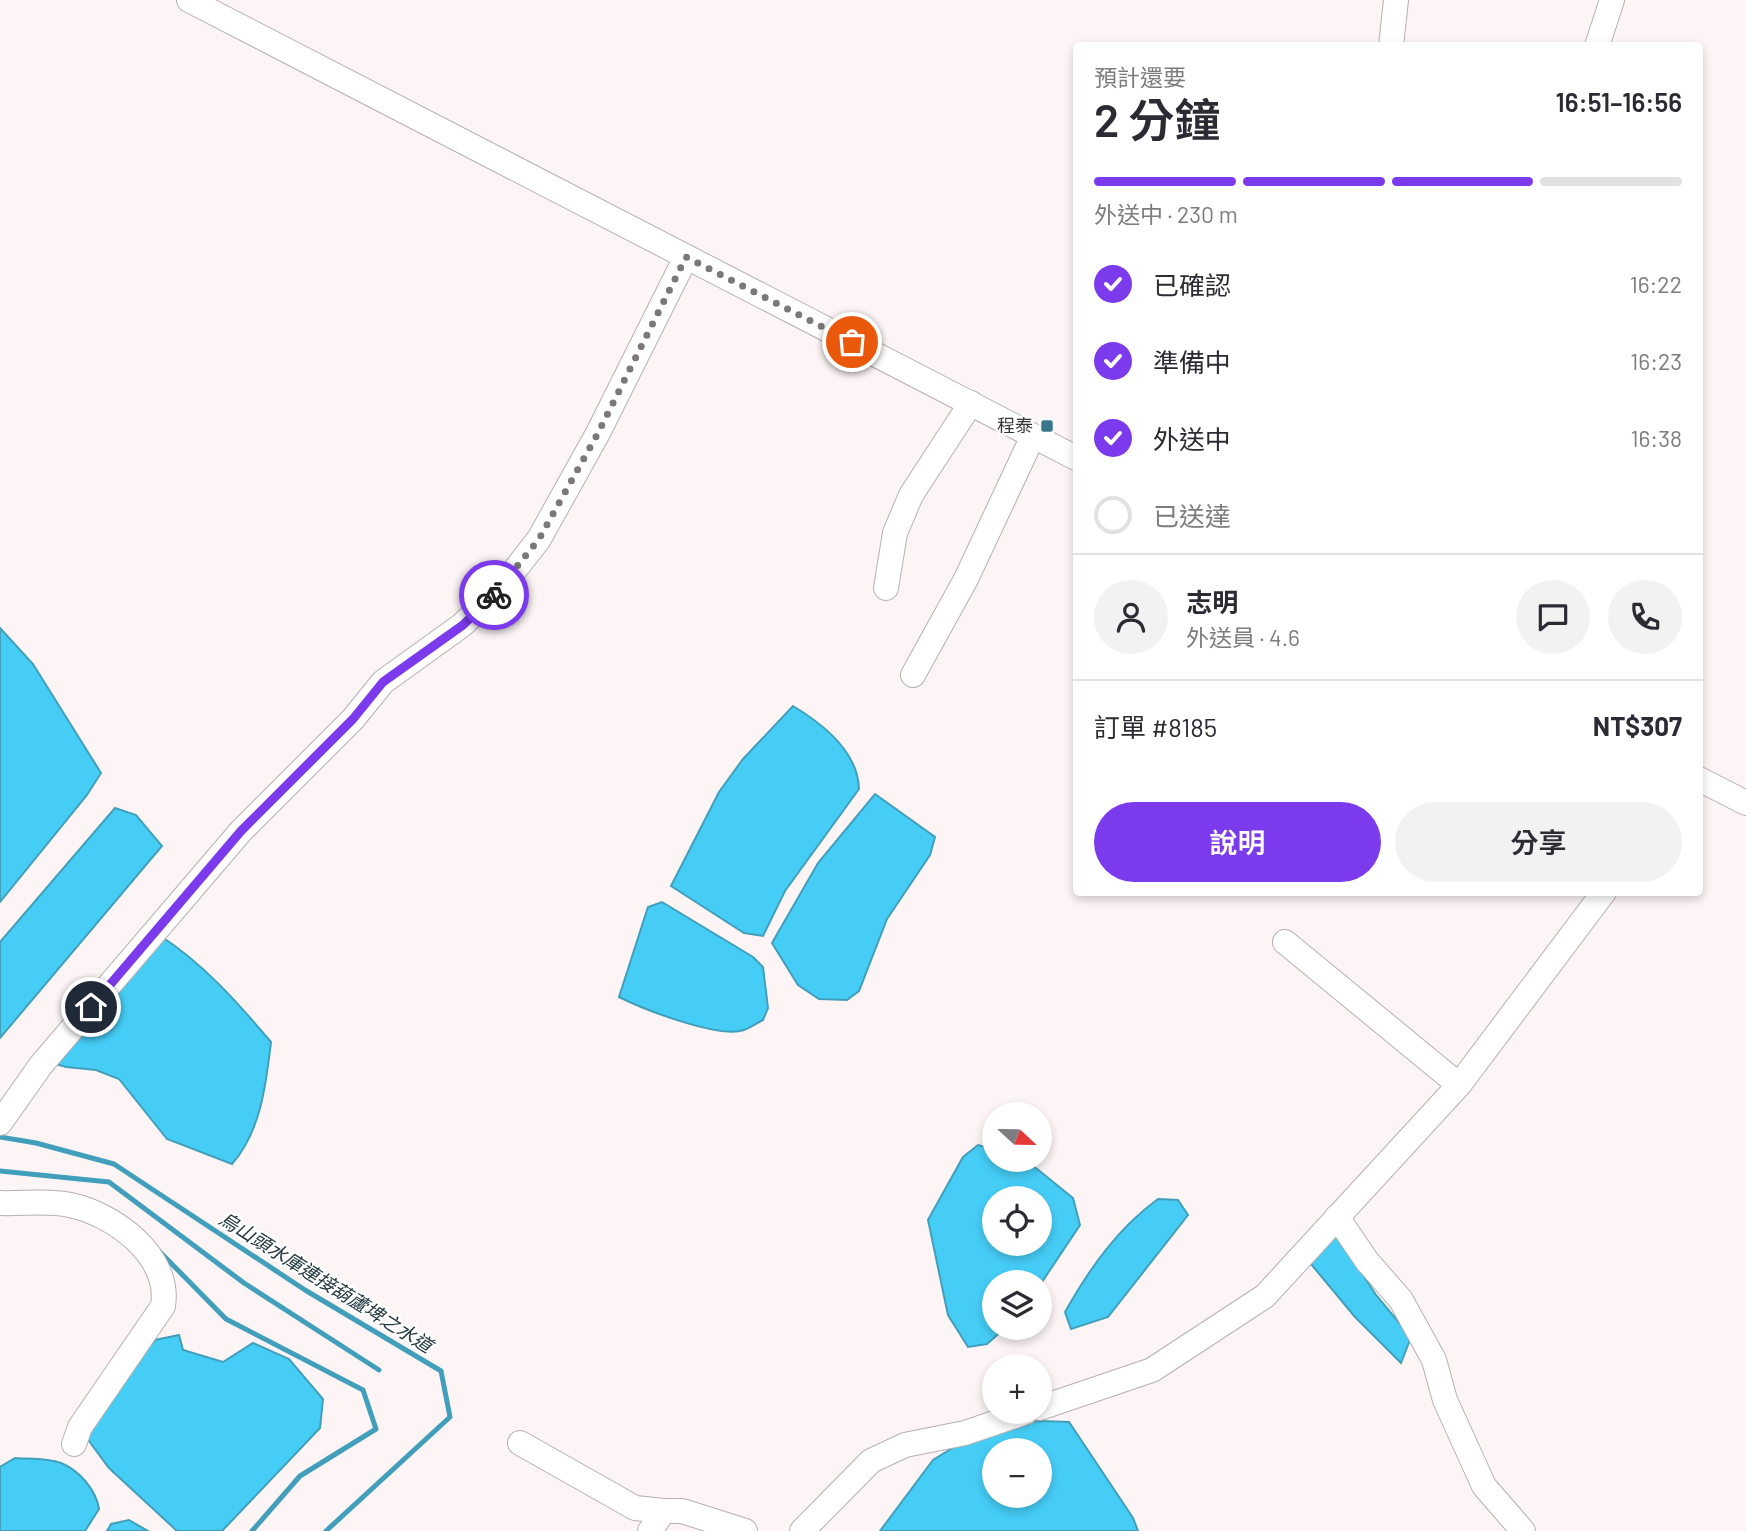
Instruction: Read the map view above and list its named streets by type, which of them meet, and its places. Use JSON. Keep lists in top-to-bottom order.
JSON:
{
  "water": ["烏山頭水庫連接葫蘆埤之水道"],
  "places": {
    "transit": ["程泰"]
  },
  "north": "right",
  "page": {
    "heading": ["2 分鐘", "預計還要", "16:51–16:56"],
    "panel": [
      "志明",
      "外送員 · 4.6",
      "訂單 #8185",
      "NT$307"
    ],
    "bar": "外送中 · 230 m",
    "list": [
      ["已確認", "16:22"],
      ["準備中", "16:23"],
      ["外送中", "16:38"],
      "已送達"
    ],
    "buttons": ["說明", "分享"],
    "map_buttons": ["+", "−"]
  }
}
